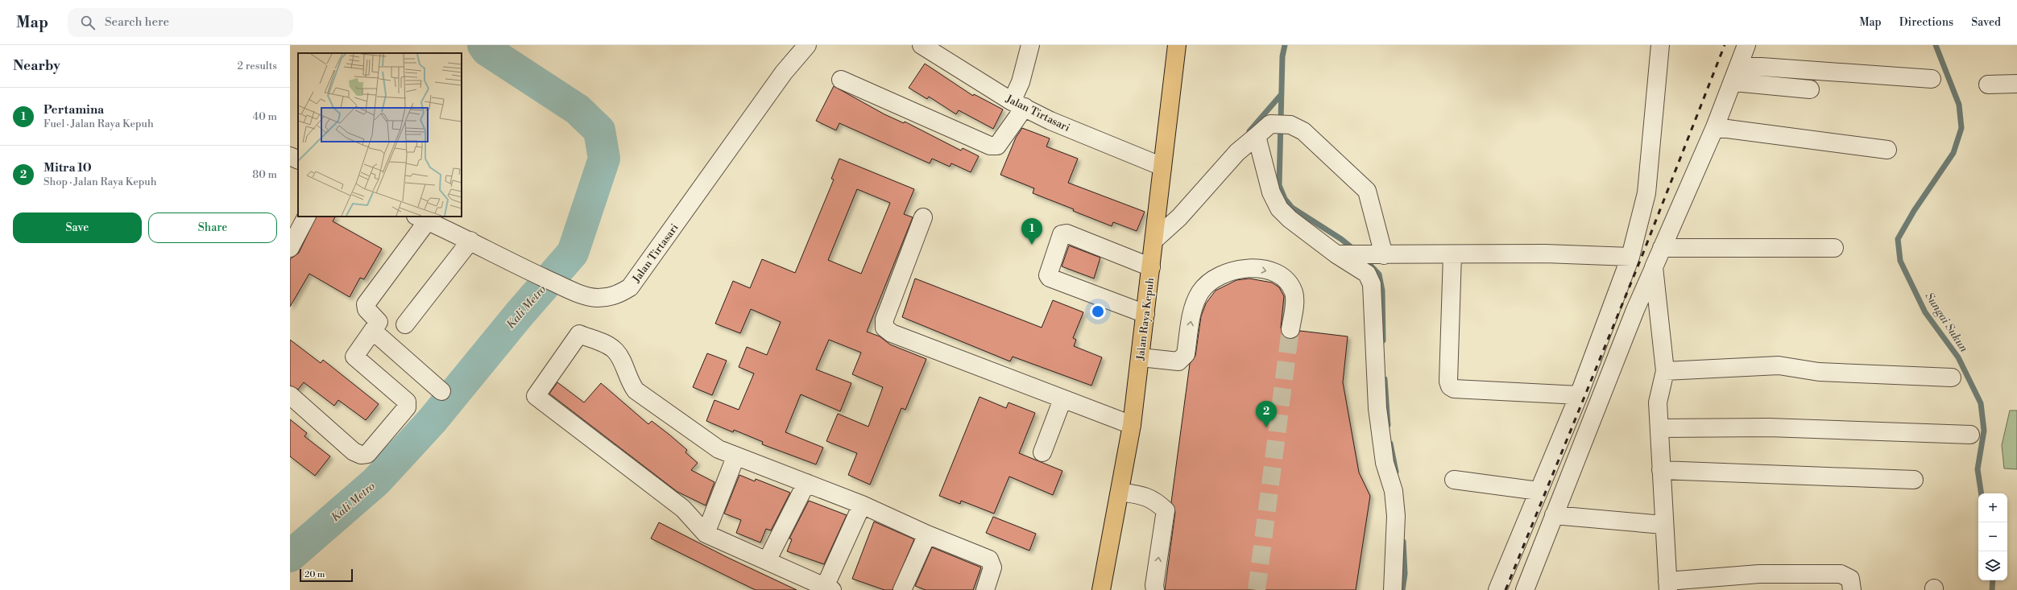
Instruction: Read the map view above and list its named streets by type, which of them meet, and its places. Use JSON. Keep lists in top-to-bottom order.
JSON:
{
  "streets": {
    "main road": ["Jalan Raya Kepuh"],
    "street": ["Jalan Tirtasari"]
  },
  "crossings": [
    ["Jalan Tirtasari", "Jalan Raya Kepuh"]
  ],
  "water": ["Kali Metro", "Sungai Sukun"],
  "scale_bar": "20 m",
  "page": {
    "header": "Map",
    "search": "Search here",
    "nav": ["Map", "Directions", "Saved"],
    "heading": ["Nearby", "2 results"],
    "list": [
      {
        "mark": "1",
        "name": "Pertamina",
        "note": "Fuel · Jalan Raya Kepuh",
        "value": "40 m"
      },
      {
        "mark": "2",
        "name": "Mitra 10",
        "note": "Shop · Jalan Raya Kepuh",
        "value": "80 m"
      }
    ],
    "buttons": ["Save", "Share"],
    "pins": ["1", "2"],
    "map_buttons": ["+", "−"],
    "scale": "20 m"
  }
}
